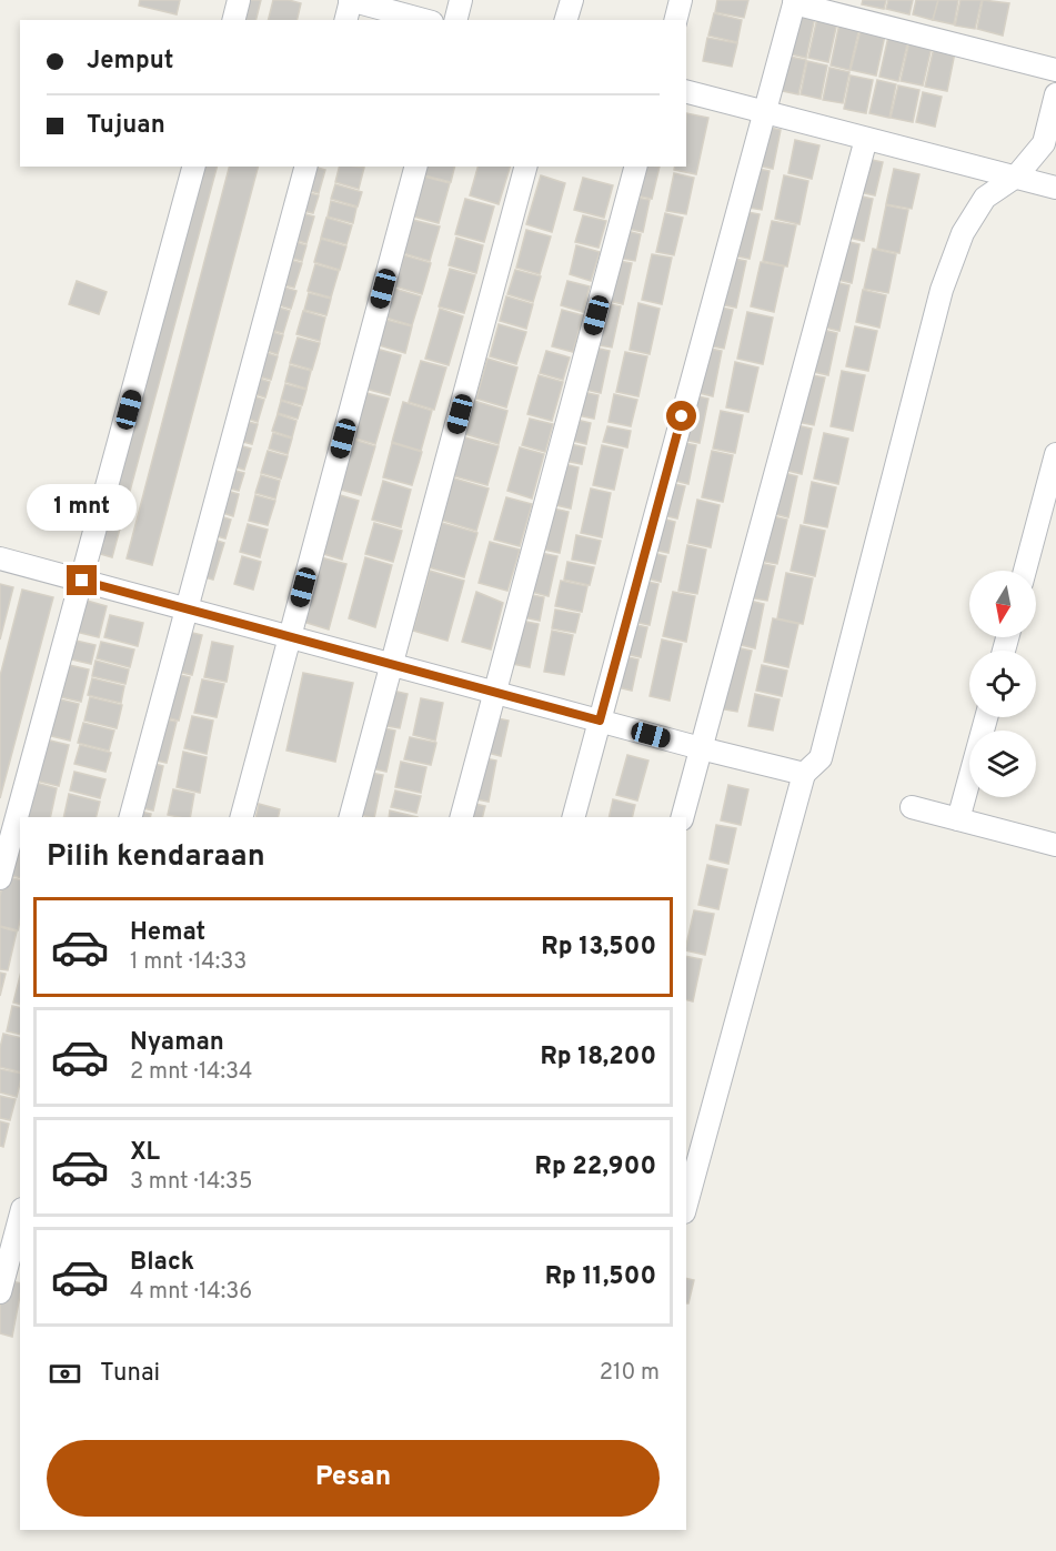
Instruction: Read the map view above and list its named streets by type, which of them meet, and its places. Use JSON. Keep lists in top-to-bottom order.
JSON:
{
  "north": "bottom",
  "page": {
    "banner": ["Jemput", "Tujuan"],
    "bubble": "1 mnt",
    "heading": "Pilih kendaraan",
    "list": [
      {
        "name": "Hemat",
        "note": "1 mnt · 14:33",
        "value": "Rp 13,500"
      },
      {
        "name": "Nyaman",
        "note": "2 mnt · 14:34",
        "value": "Rp 18,200"
      },
      {
        "name": "XL",
        "note": "3 mnt · 14:35",
        "value": "Rp 22,900"
      },
      {
        "name": "Black",
        "note": "4 mnt · 14:36",
        "value": "Rp 11,500"
      }
    ],
    "pay": ["Tunai", "210 m"],
    "buttons": "Pesan"
  }
}
